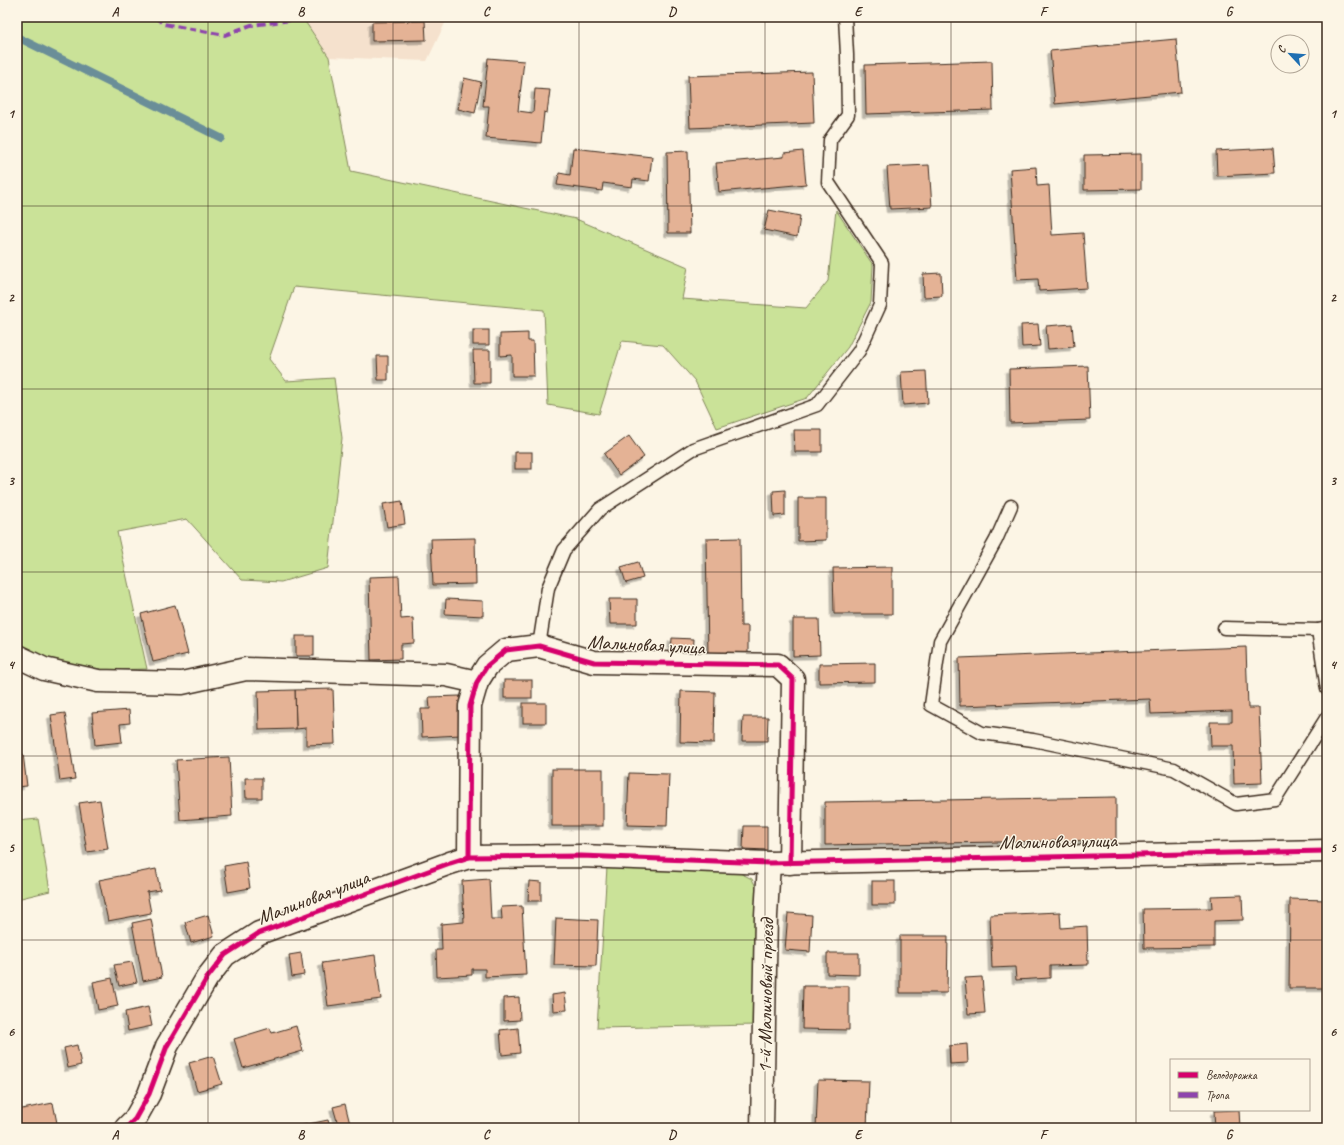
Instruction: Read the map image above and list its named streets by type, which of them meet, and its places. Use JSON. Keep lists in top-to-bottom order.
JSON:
{
  "streets": {
    "street": ["Малиновая улица", "1-й Малиновый проезд"]
  },
  "crossings": [
    ["Малиновая улица", "1-й Малиновый проезд"]
  ],
  "legend": ["Велодорожка", "Тропа"],
  "north": "top left",
  "grid": {
    "columns": [
      "A",
      "B",
      "C",
      "D",
      "E",
      "F",
      "G"
    ],
    "rows": [
      "1",
      "2",
      "3",
      "4",
      "5",
      "6"
    ]
  }
}
